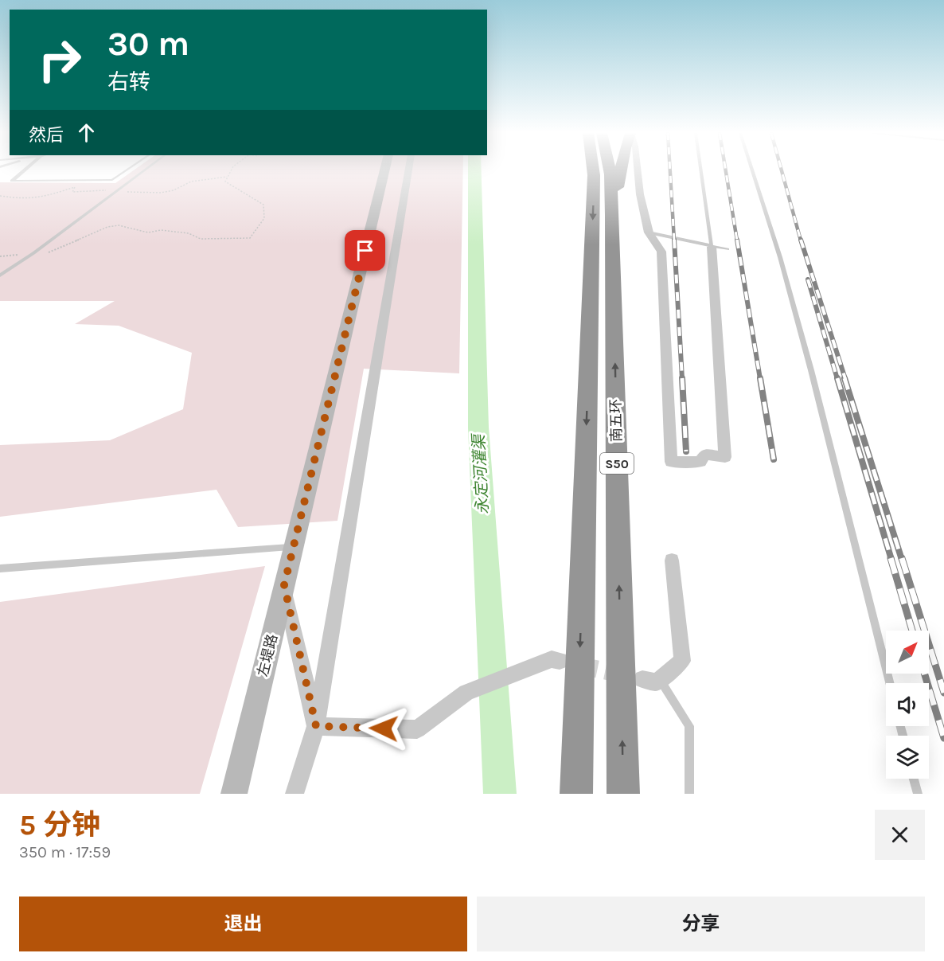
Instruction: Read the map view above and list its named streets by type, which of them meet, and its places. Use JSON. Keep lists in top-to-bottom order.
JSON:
{
  "streets": {
    "highway": ["南五环", "S50"],
    "main road": ["左堤路"]
  },
  "water": ["永定河灌渠"],
  "north": "top right",
  "page": {
    "turn": ["30 m", "右转"],
    "then": "然后",
    "heading": ["5 分钟", "350 m · 17:59"],
    "buttons": ["退出", "分享"]
  }
}
